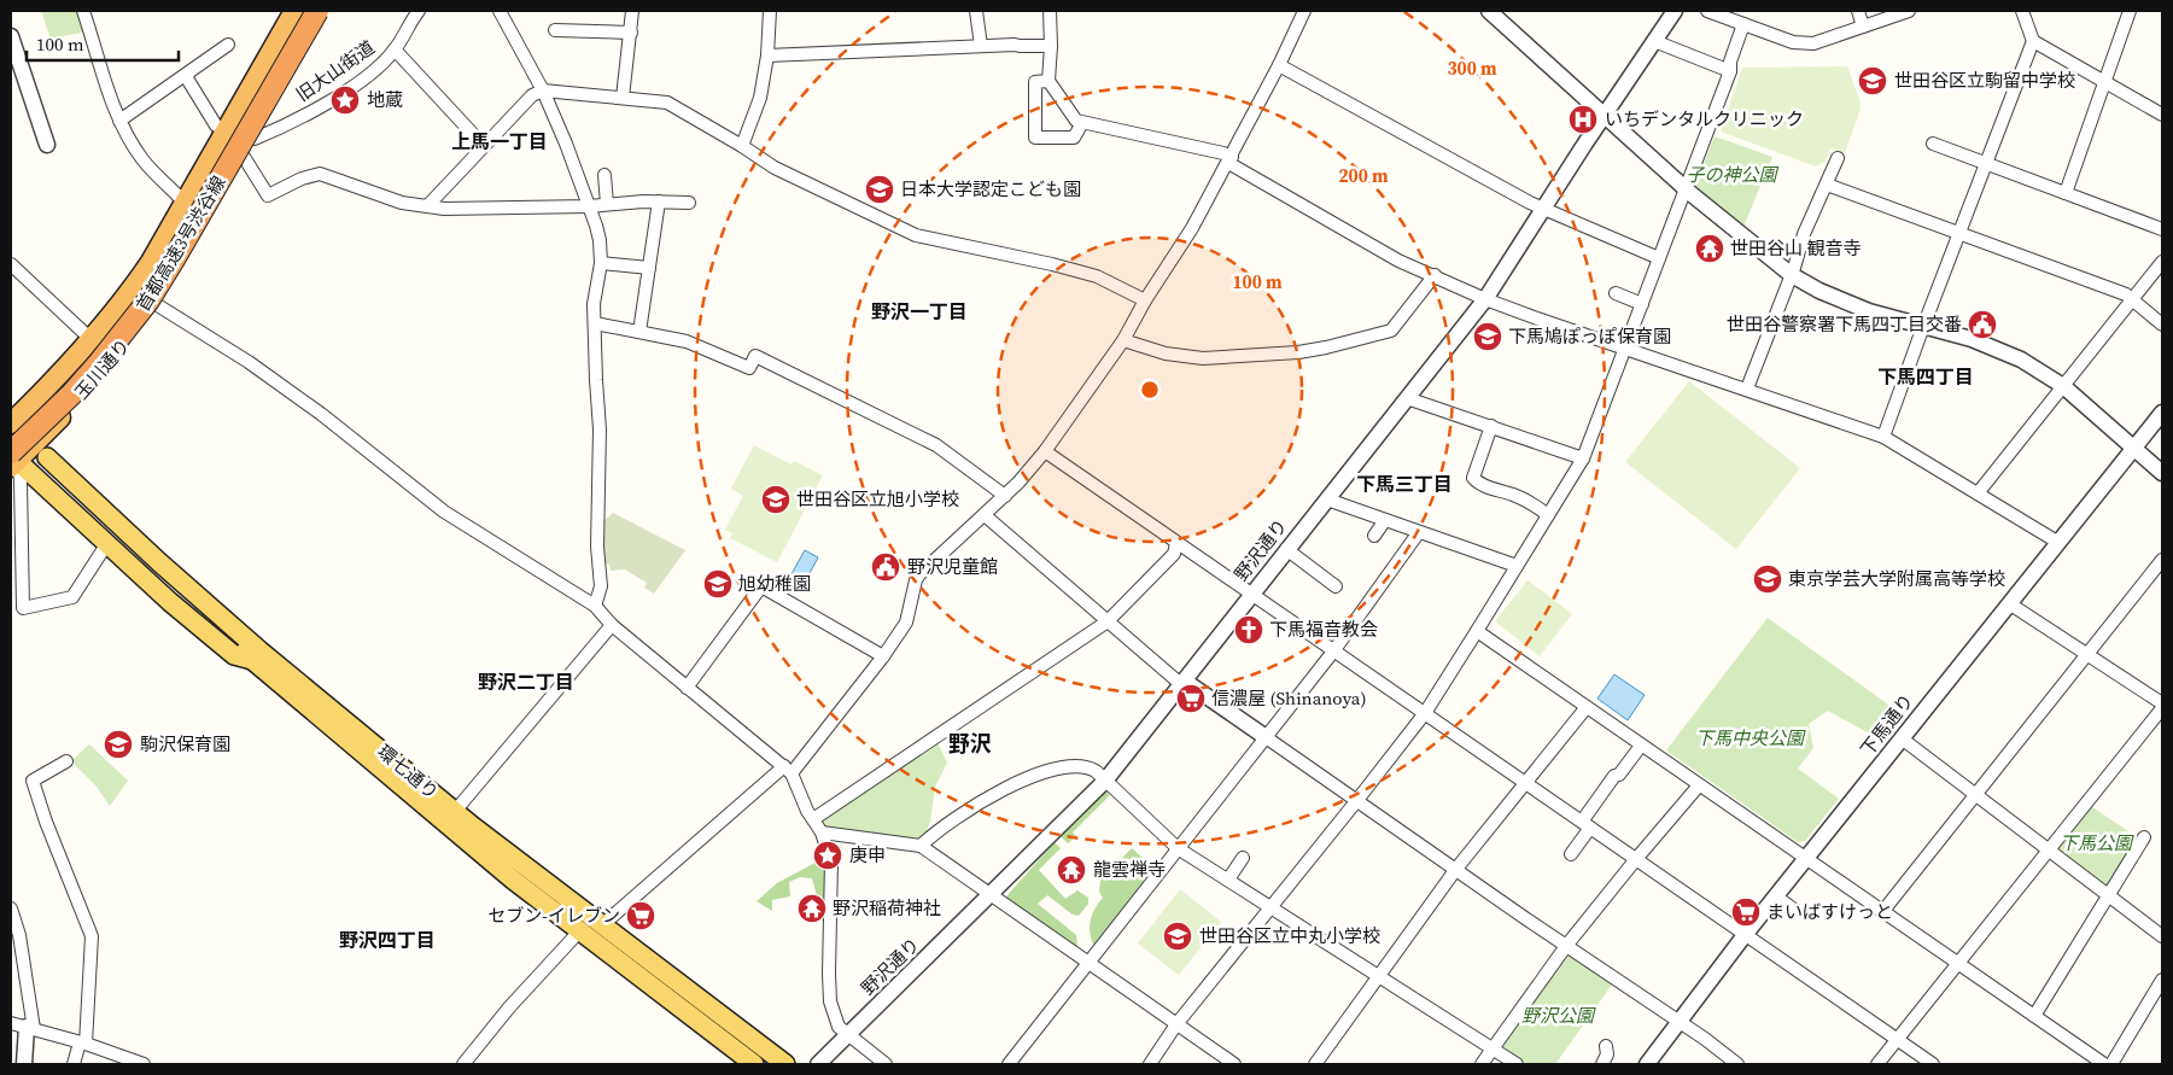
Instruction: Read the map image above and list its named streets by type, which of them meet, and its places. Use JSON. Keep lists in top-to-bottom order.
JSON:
{
  "streets": {
    "highway": ["首都高速3号渋谷線", "玉川通り"],
    "main road": ["環七通り"],
    "street": ["旧大山街道", "野沢通り", "下馬通り"]
  },
  "crossings": [
    ["旧大山街道", "玉川通り"],
    ["首都高速3号渋谷線", "玉川通り"]
  ],
  "districts": [
    "上馬一丁目",
    "野沢一丁目",
    "下馬四丁目",
    "下馬三丁目",
    "野沢二丁目",
    "野沢",
    "野沢四丁目"
  ],
  "parks": [
    "子の神公園",
    "下馬中央公園",
    "下馬公園",
    "野沢公園"
  ],
  "places": {
    "school or university": [
      "世田谷区立駒留中学校",
      "日本大学認定こども園",
      "下馬鳩ぽっぽ保育園",
      "世田谷区立旭小学校",
      "東京学芸大学附属高等学校",
      "旭幼稚園",
      "駒沢保育園",
      "世田谷区立中丸小学校"
    ],
    "place": ["地蔵", "庚申"],
    "hospital": ["いちデンタルクリニック"],
    "temple": ["世田谷山 観音寺", "龍雲禅寺", "野沢稲荷神社"],
    "public building": ["世田谷警察署下馬四丁目交番", "野沢児童館"],
    "church": ["下馬福音教会"],
    "supermarket": ["信濃屋 (Shinanoya)", "まいばすけっと", "セブン-イレブン"]
  },
  "scale_bar": "100 m",
  "rings": ["300 m", "200 m", "100 m"]
}
